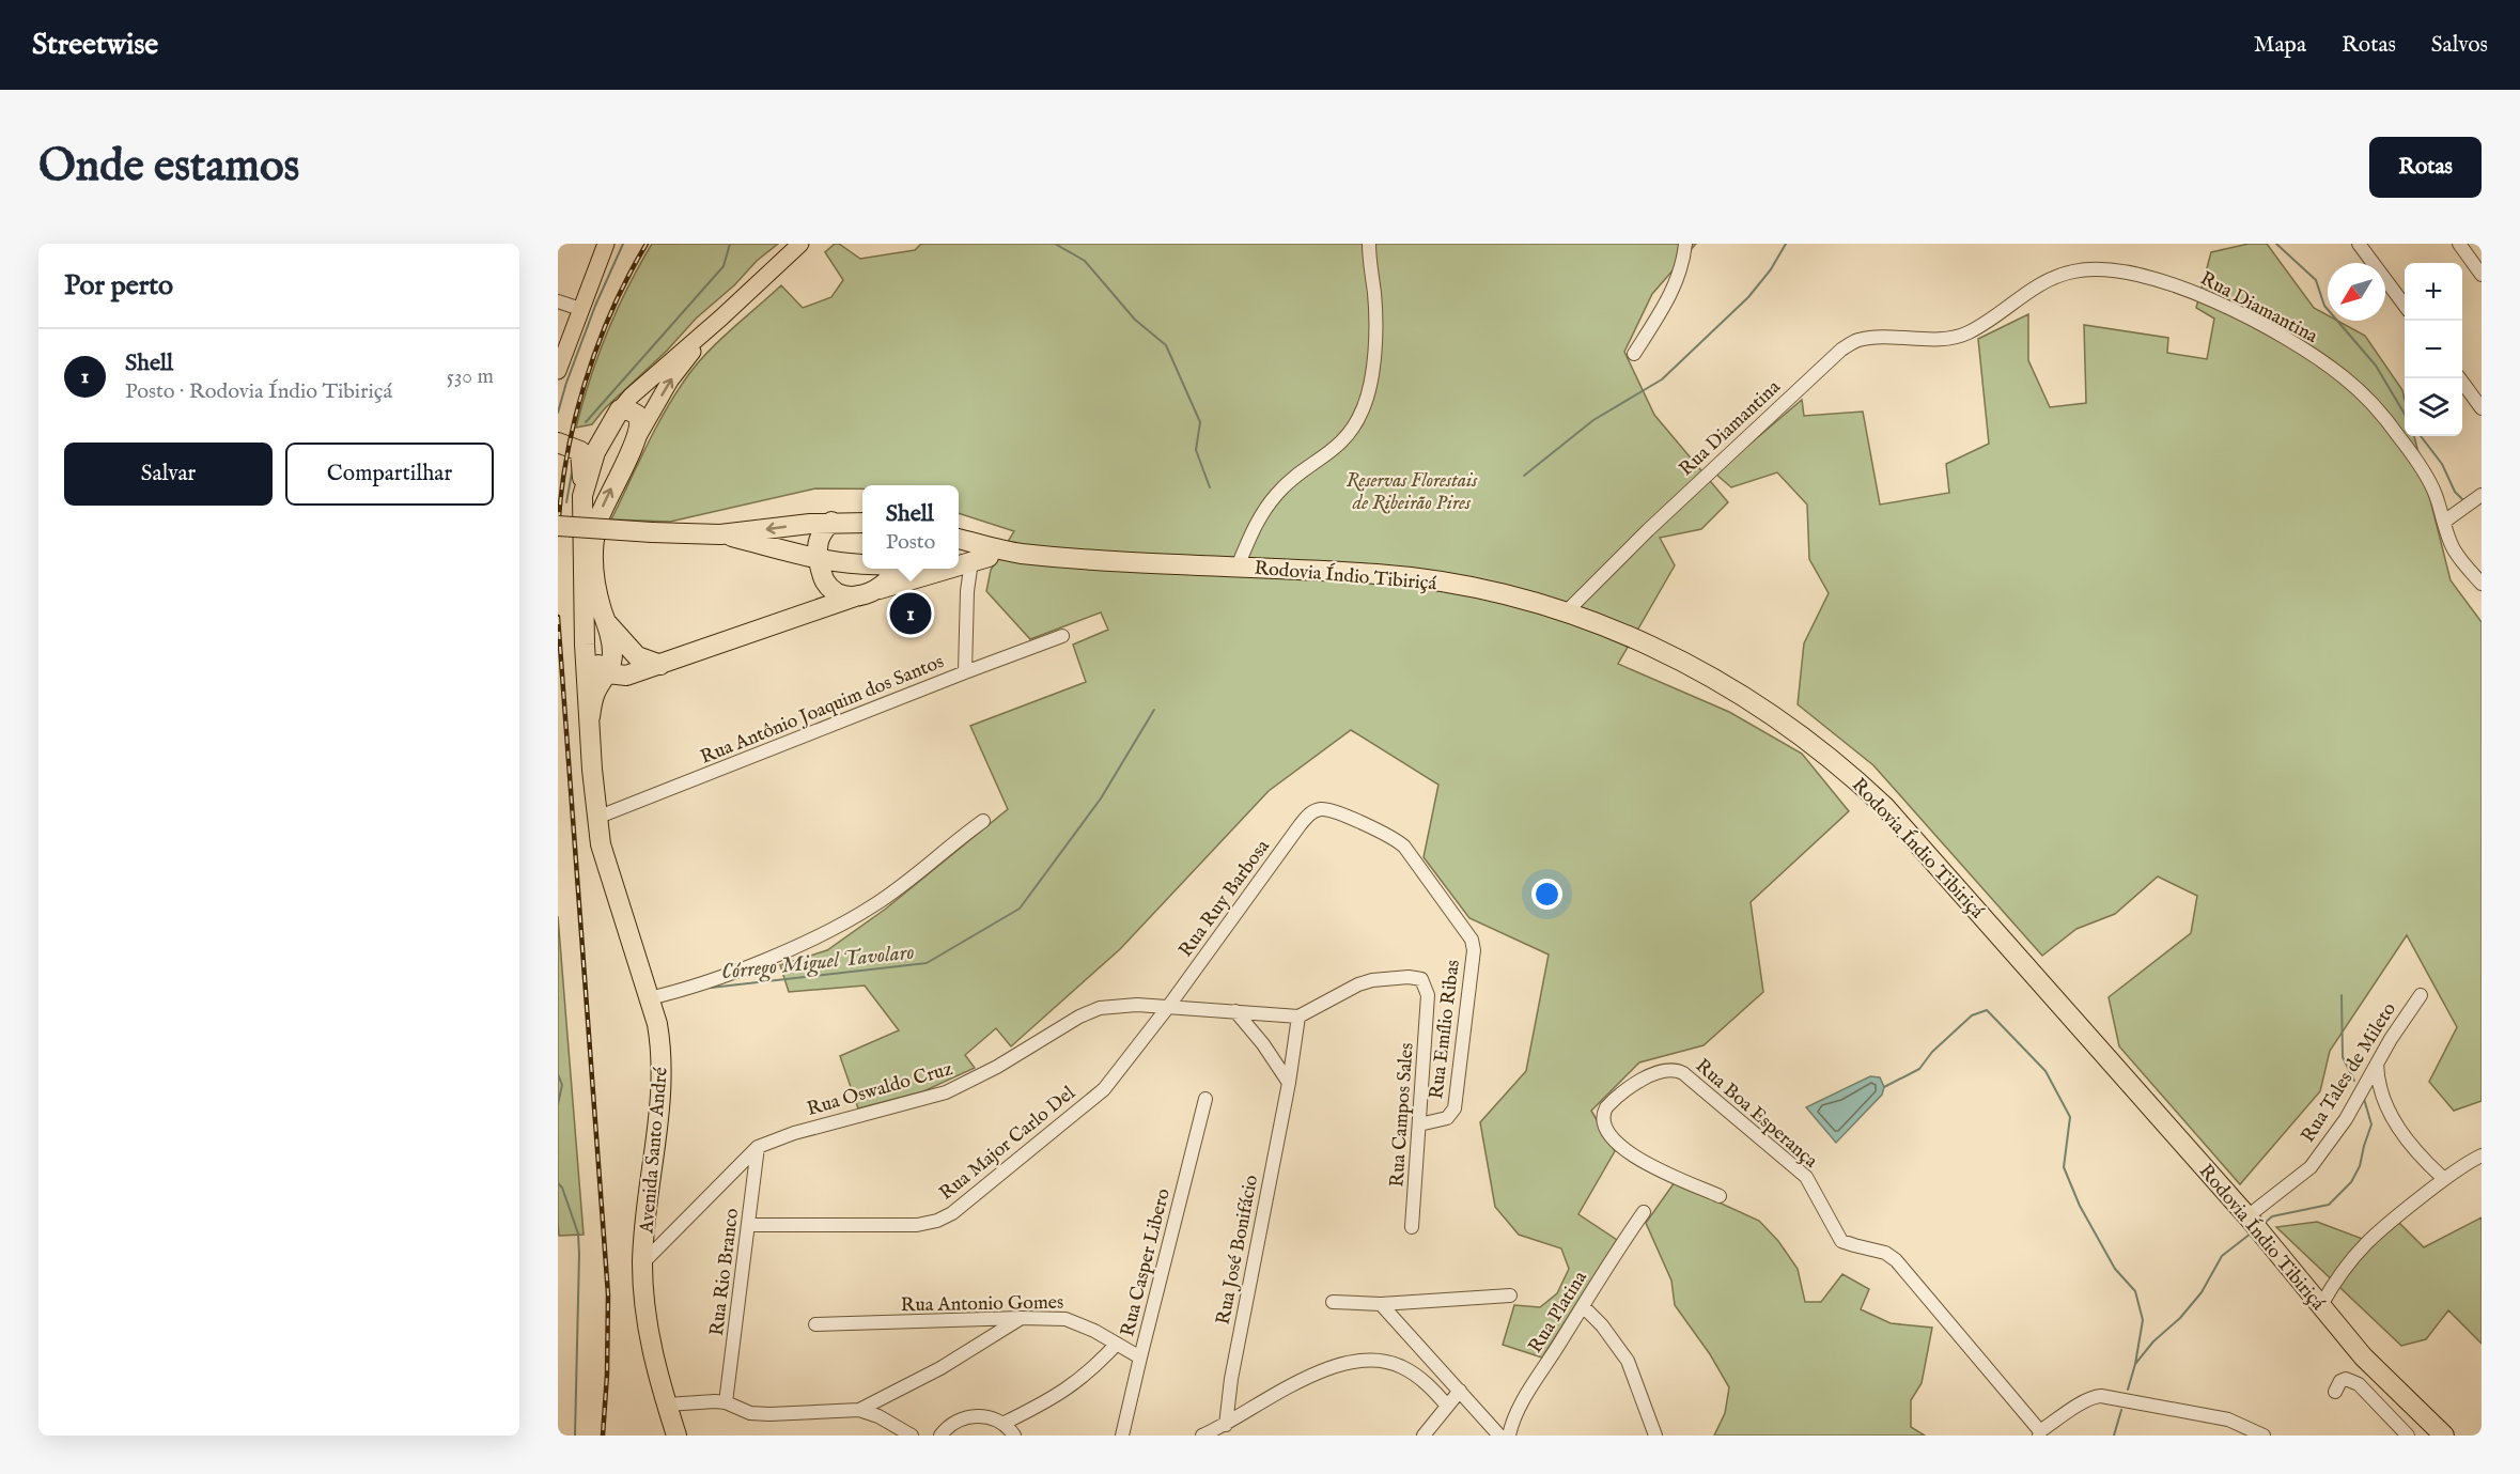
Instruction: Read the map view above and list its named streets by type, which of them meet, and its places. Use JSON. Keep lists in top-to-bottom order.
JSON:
{
  "streets": {
    "highway": ["Rodovia Índio Tibiriçá", "Avenida Santo André"],
    "street": [
      "Rua Diamantina",
      "Rua Antônio Joaquim dos Santos",
      "Rua Ruy Barbosa",
      "Rua Emílio Ribas",
      "Rua Tales de Mileto",
      "Rua Oswaldo Cruz",
      "Rua Boa Esperança",
      "Rua Campos Sales",
      "Rua Major Carlo Del",
      "Rua José Bonifácio",
      "Rua Casper Libero",
      "Rua Rio Branco",
      "Rua Antonio Gomes",
      "Rua Platina"
    ]
  },
  "crossings": [
    ["Rua Diamantina", "Rodovia Índio Tibiriçá"],
    ["Rodovia Índio Tibiriçá", "Rua Tales de Mileto"],
    ["Rodovia Índio Tibiriçá", "Avenida Santo André"],
    ["Rua Antônio Joaquim dos Santos", "Avenida Santo André"],
    ["Rua Ruy Barbosa", "Rua Emílio Ribas"],
    ["Rua Ruy Barbosa", "Rua Oswaldo Cruz"],
    ["Rua Ruy Barbosa", "Rua Major Carlo Del"],
    ["Rua Emílio Ribas", "Rua Campos Sales"],
    ["Rua Oswaldo Cruz", "Rua Campos Sales"],
    ["Rua Oswaldo Cruz", "Rua Major Carlo Del"],
    ["Rua Oswaldo Cruz", "Avenida Santo André"],
    ["Rua Oswaldo Cruz", "Rua José Bonifácio"],
    ["Rua Oswaldo Cruz", "Rua Rio Branco"],
    ["Rua Campos Sales", "Rua José Bonifácio"],
    ["Rua Major Carlo Del", "Rua Rio Branco"],
    ["Rua Casper Libero", "Rua Antonio Gomes"]
  ],
  "water": ["Córrego Miguel Tavolaro"],
  "parks": ["Reservas Florestais de Ribeirão Pires"],
  "north": "bottom left",
  "page": {
    "header": "Streetwise",
    "nav": ["Mapa", "Rotas", "Salvos"],
    "buttons": [
      "Rotas",
      ["Salvar", "Compartilhar"]
    ],
    "title": "Onde estamos",
    "heading": "Por perto",
    "map_buttons": ["+", "−"],
    "list": [
      {
        "mark": "1",
        "name": "Shell",
        "note": "Posto · Rodovia Índio Tibiriçá",
        "value": "530 m"
      }
    ],
    "popup": ["Shell", "Posto"],
    "pins": "1"
  }
}
